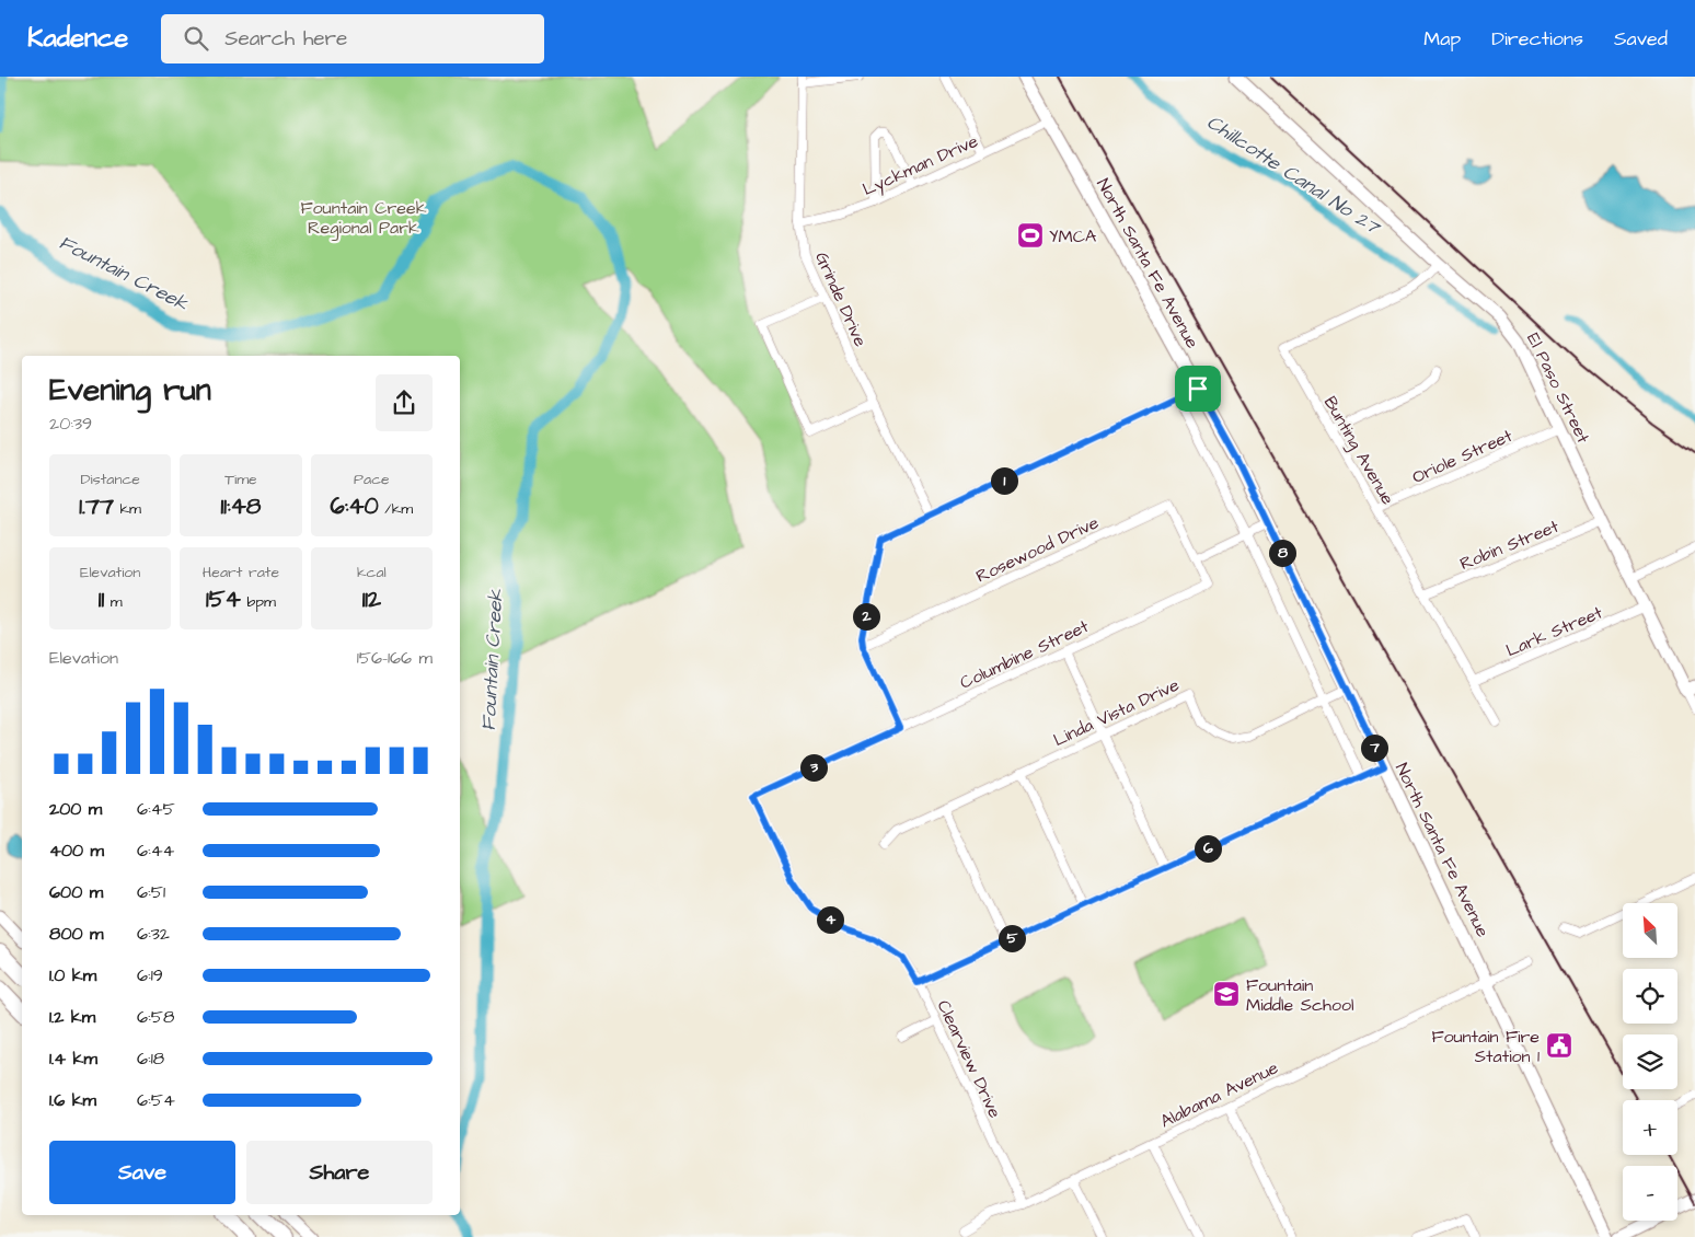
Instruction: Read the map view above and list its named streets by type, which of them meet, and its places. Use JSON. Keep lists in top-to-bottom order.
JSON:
{
  "streets": {
    "main road": ["North Santa Fe Avenue", "El Paso Street"],
    "street": [
      "Lyckman Drive",
      "Grinde Drive",
      "Bunting Avenue",
      "Oriole Street",
      "Robin Street",
      "Rosewood Drive",
      "Lark Street",
      "Columbine Street",
      "Linda Vista Drive",
      "Clearview Drive",
      "Alabama Avenue"
    ]
  },
  "crossings": [
    ["Lyckman Drive", "North Santa Fe Avenue"],
    ["Lyckman Drive", "Grinde Drive"],
    ["North Santa Fe Avenue", "Linda Vista Drive"],
    ["North Santa Fe Avenue", "Alabama Avenue"],
    ["El Paso Street", "Bunting Avenue"],
    ["El Paso Street", "Oriole Street"],
    ["El Paso Street", "Robin Street"],
    ["El Paso Street", "Lark Street"],
    ["Bunting Avenue", "Oriole Street"],
    ["Bunting Avenue", "Robin Street"],
    ["Bunting Avenue", "Lark Street"],
    ["Rosewood Drive", "Columbine Street"],
    ["Columbine Street", "Clearview Drive"],
    ["Clearview Drive", "Alabama Avenue"]
  ],
  "water": ["Chillcotte Canal No 27", "Fountain Creek"],
  "parks": ["Fountain Creek Regional Park"],
  "places": {
    "sports": ["YMCA"],
    "school or university": ["Fountain Middle School"],
    "public building": ["Fountain Fire Station 1"]
  },
  "north": "top left",
  "page": {
    "header": "Kadence",
    "search": "Search here",
    "nav": ["Map", "Directions", "Saved"],
    "heading": ["Evening run", "20:39"],
    "stats": [
      ["Distance", "1.77 km"],
      ["Time", "11:48"],
      ["Pace", "6:40 /km"],
      ["Elevation", "11 m"],
      ["Heart rate", "154 bpm"],
      ["kcal", "112"]
    ],
    "pins": [
      "1",
      "8",
      "2",
      "7",
      "3",
      "6",
      "4",
      "5"
    ],
    "chart": ["Elevation", "156–166 m"],
    "list": [
      {
        "name": "200 m",
        "note": "6:45"
      },
      {
        "name": "400 m",
        "note": "6:44"
      },
      {
        "name": "600 m",
        "note": "6:51"
      },
      {
        "name": "800 m",
        "note": "6:32"
      },
      {
        "name": "1.0 km",
        "note": "6:19"
      },
      {
        "name": "1.2 km",
        "note": "6:58"
      },
      {
        "name": "1.4 km",
        "note": "6:18"
      },
      {
        "name": "1.6 km",
        "note": "6:54"
      }
    ],
    "map_buttons": ["+", "−"],
    "buttons": ["Save", "Share"]
  }
}
